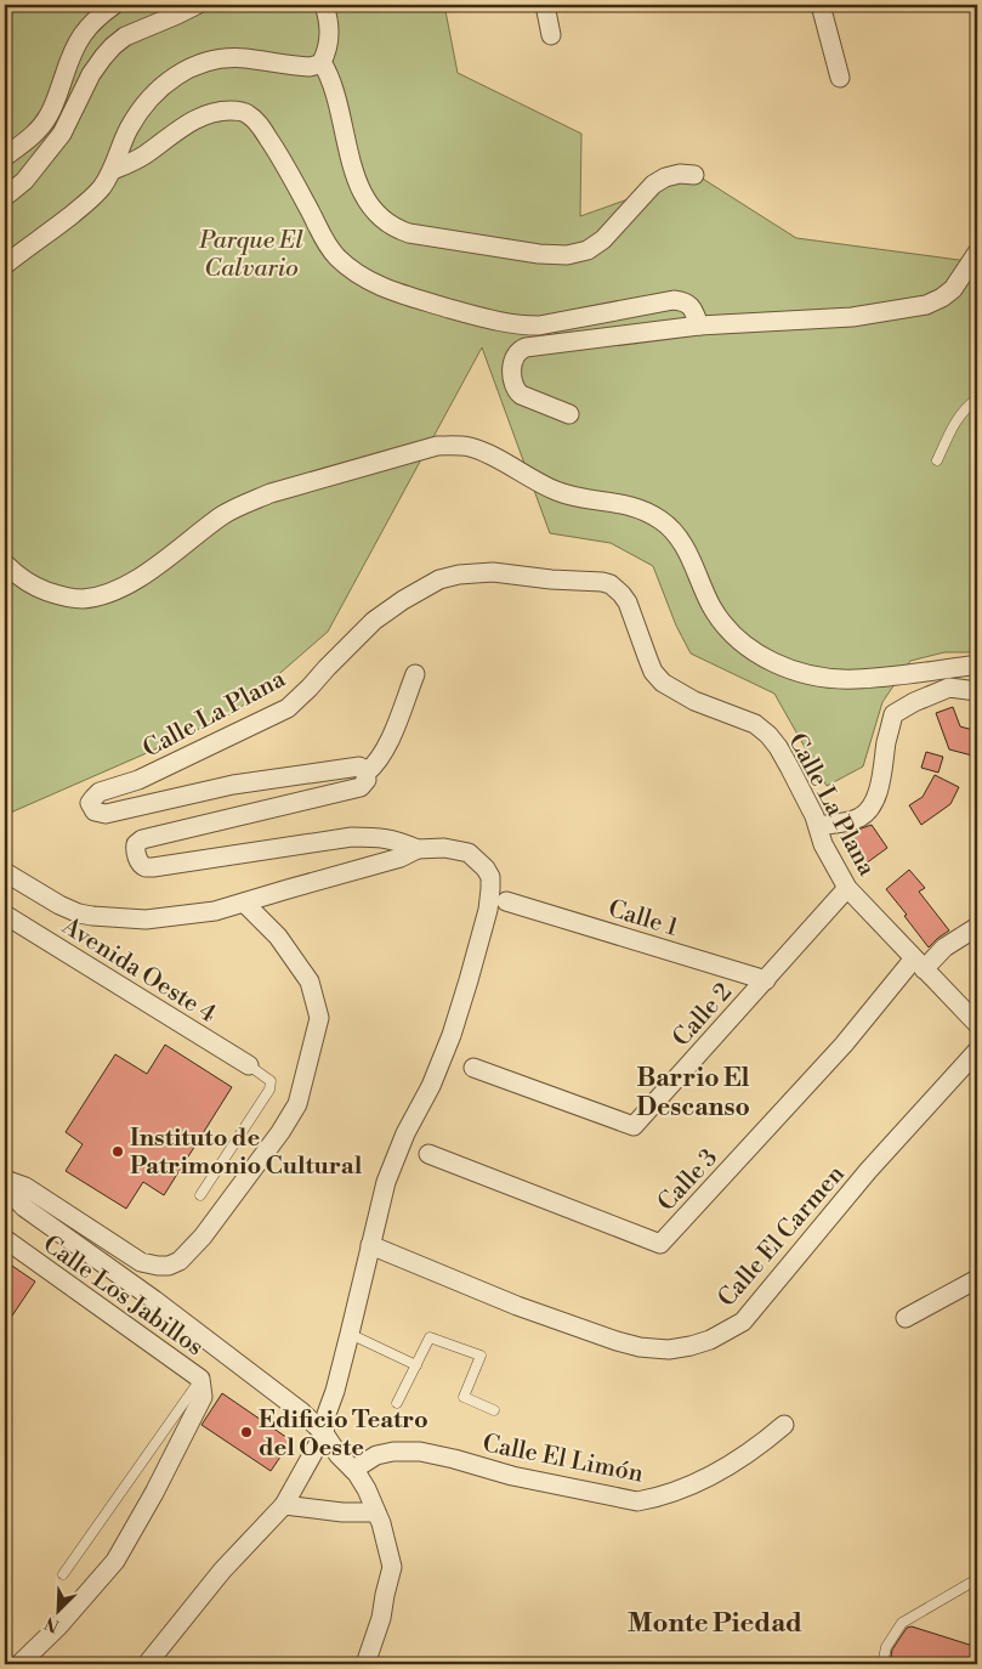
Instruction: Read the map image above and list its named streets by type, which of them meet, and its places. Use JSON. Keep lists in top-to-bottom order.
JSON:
{
  "streets": {
    "street": [
      "Calle La Plana",
      "Calle 1",
      "Avenida Oeste 4",
      "Calle 2",
      "Calle 3",
      "Calle El Carmen",
      "Calle Los Jabillos",
      "Calle El Limón"
    ]
  },
  "crossings": [
    ["Calle La Plana", "Calle 2"],
    ["Calle La Plana", "Calle 3"],
    ["Calle 1", "Calle 2"]
  ],
  "districts": ["Barrio El Descanso", "Monte Piedad"],
  "parks": ["Parque El Calvario"],
  "places": ["Instituto de Patrimonio Cultural", "Edificio Teatro del Oeste"],
  "north": "bottom left"
}
